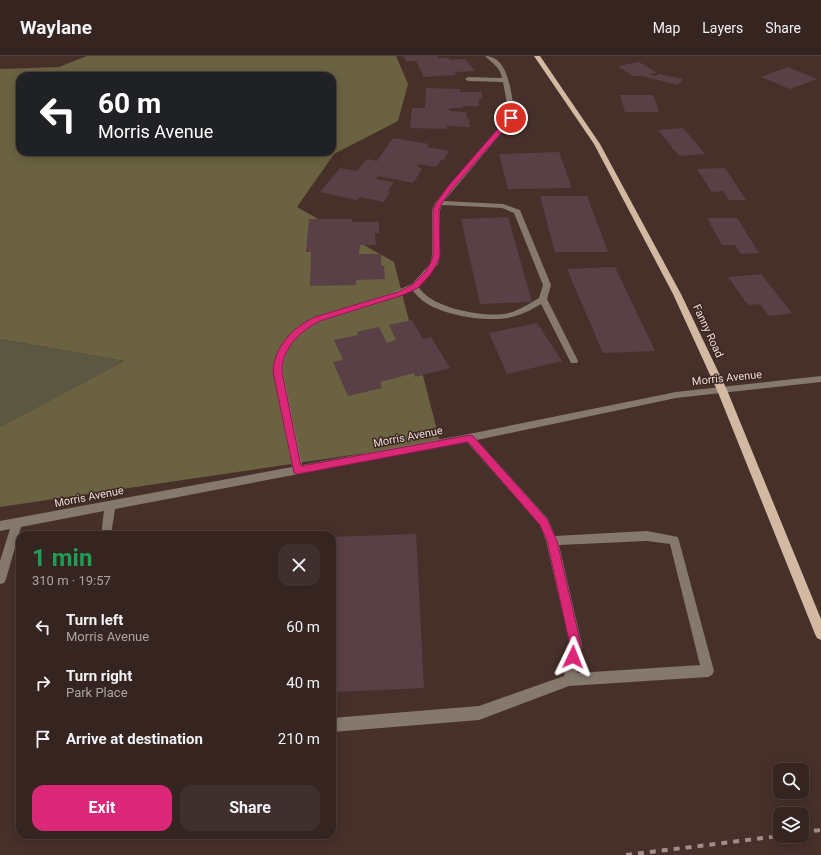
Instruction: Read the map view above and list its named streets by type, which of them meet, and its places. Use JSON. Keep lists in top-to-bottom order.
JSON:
{
  "streets": {
    "main road": ["Fanny Road"],
    "street": ["Morris Avenue"]
  },
  "crossings": [
    ["Fanny Road", "Morris Avenue"]
  ],
  "page": {
    "header": "Waylane",
    "nav": ["Map", "Layers", "Share"],
    "turn": ["60 m", "Morris Avenue"],
    "heading": ["1 min", "310 m · 19:57"],
    "list": [
      {
        "name": "Turn left",
        "note": "Morris Avenue",
        "value": "60 m"
      },
      {
        "name": "Turn right",
        "note": "Park Place",
        "value": "40 m"
      },
      {
        "name": "Arrive at destination",
        "value": "210 m"
      }
    ],
    "buttons": ["Exit", "Share"]
  }
}
